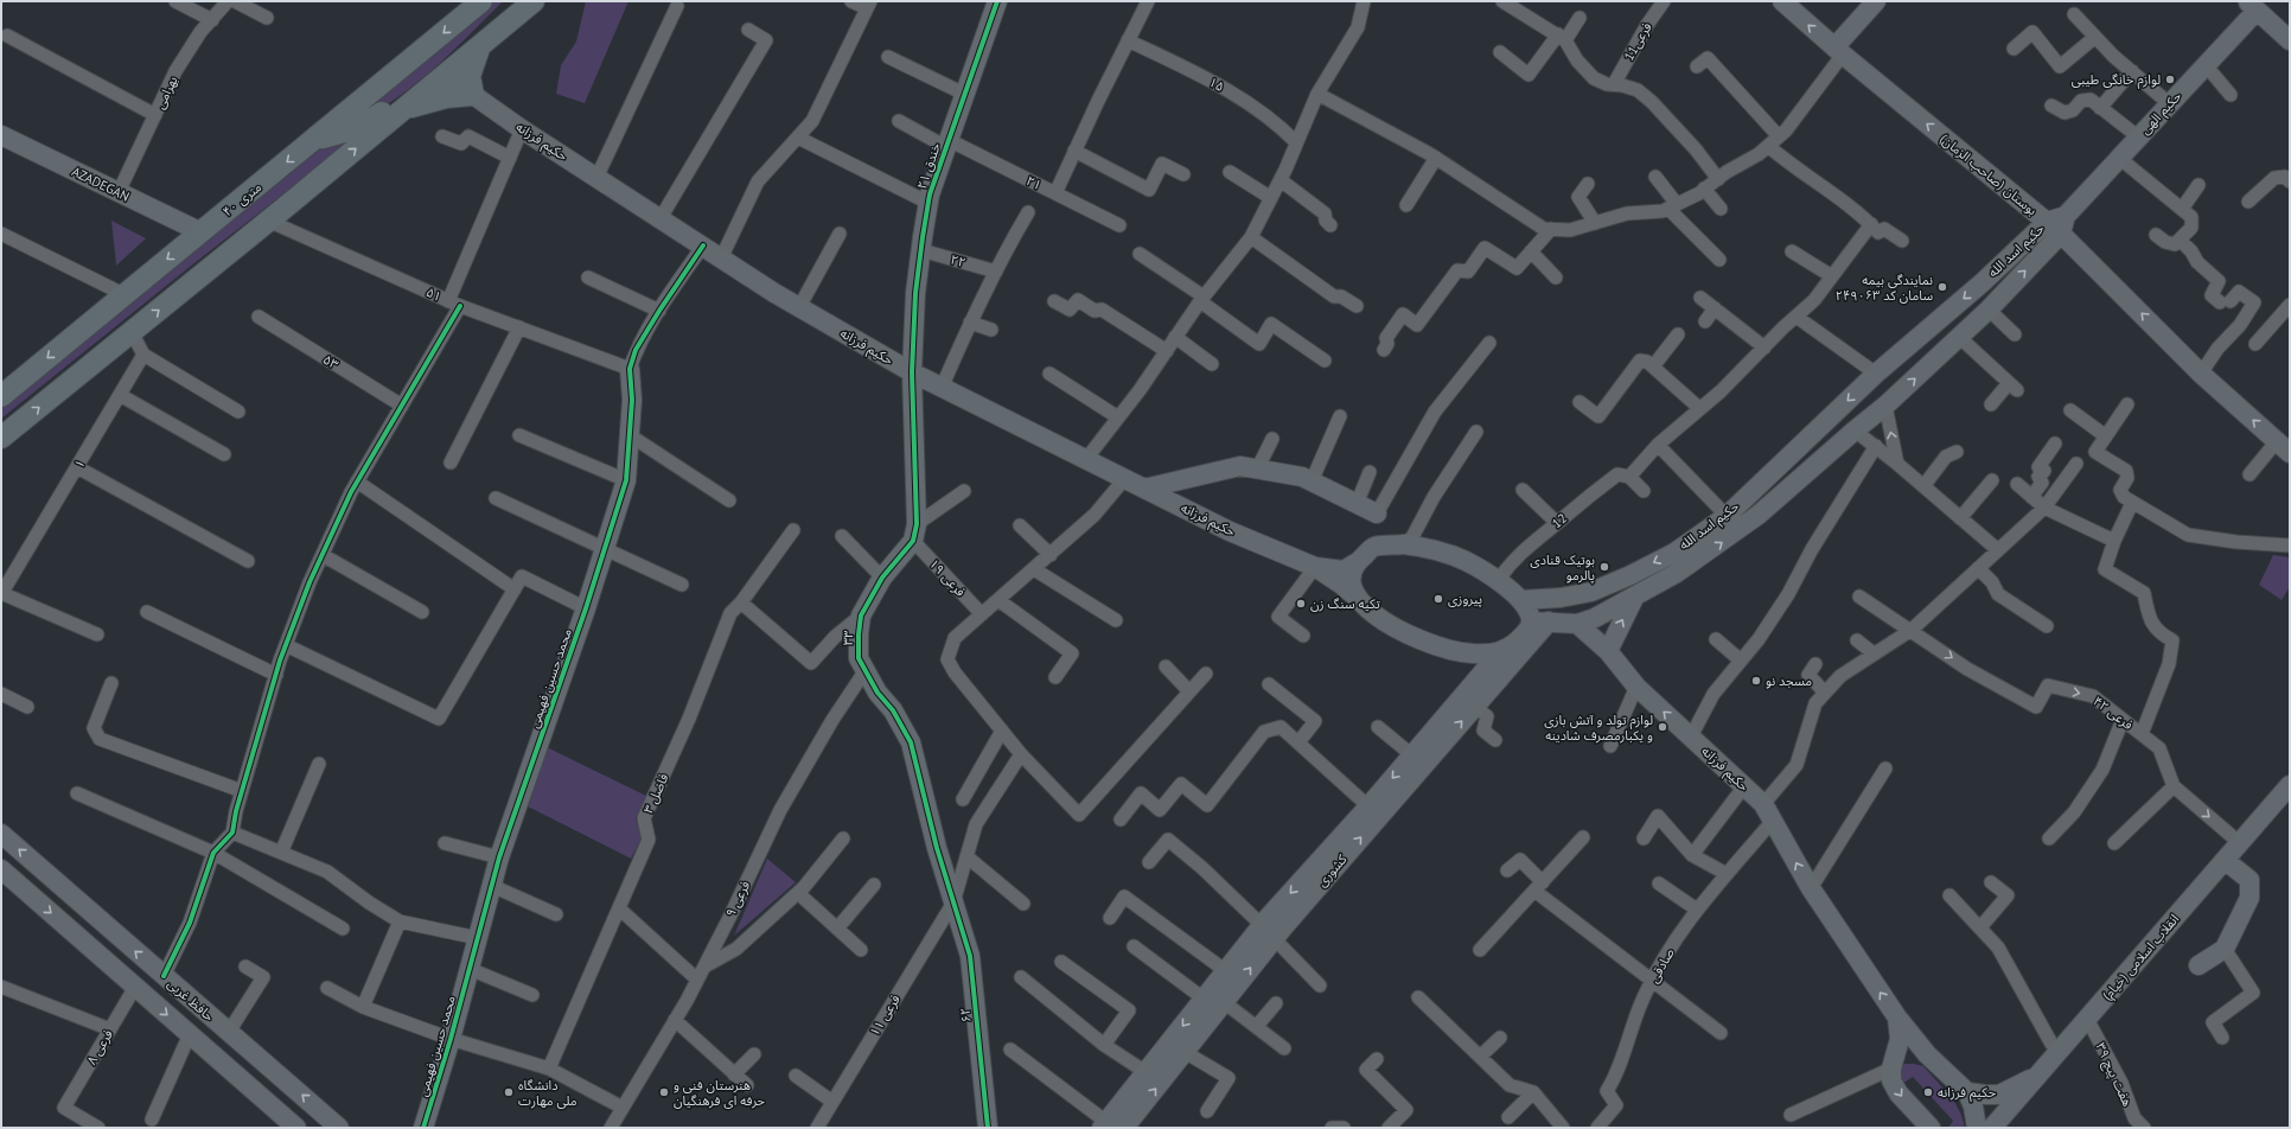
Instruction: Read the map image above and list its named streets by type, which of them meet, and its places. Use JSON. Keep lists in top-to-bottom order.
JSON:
{
  "streets": {
    "main road": [
      "حکیم الهی",
      "حکیم فرزانه",
      "۲۱ خندق",
      "بوستان (صاحب الزمان)",
      "AZADEGAN",
      "۴۰ متری",
      "حکیم اسد الله",
      "۳۳",
      "محمد حسین فهیمی",
      "کشوری",
      "انقلاب اسلامی (خیام)",
      "حافظ غربی",
      "۶۲"
    ],
    "street": [
      "فرعی11",
      "۱۵",
      "بهرامی",
      "۲۱",
      "۲۲",
      "۵۱",
      "۵۳",
      "۱",
      "12",
      "فرعی ۱۹",
      "فرعی ۴۲",
      "فاضل ۳",
      "فرعی ۹",
      "صادقی",
      "فرعی ۱۱",
      "فرعی ۸",
      "هفت پیچ ۳۹"
    ]
  },
  "crossings": [
    ["بهرامی", "AZADEGAN"],
    ["حکیم الهی", "بوستان (صاحب الزمان)"],
    ["حکیم الهی", "حکیم اسد الله"],
    ["حکیم فرزانه", "۲۱ خندق"],
    ["حکیم فرزانه", "حکیم اسد الله"],
    ["حکیم فرزانه", "محمد حسین فهیمی"],
    ["حکیم فرزانه", "صادقی"],
    ["۲۱ خندق", "۲۱"],
    ["۲۱ خندق", "۲۲"],
    ["بوستان (صاحب الزمان)", "حکیم اسد الله"],
    ["AZADEGAN", "۴۰ متری"],
    ["۵۱", "محمد حسین فهیمی"],
    ["فرعی ۱۹", "۳۳"],
    ["۳۳", "فرعی ۹"],
    ["۳۳", "فرعی ۱۱"],
    ["۳۳", "۶۲"],
    ["فرعی ۴۲", "انقلاب اسلامی (خیام)"],
    ["انقلاب اسلامی (خیام)", "هفت پیچ ۳۹"],
    ["حافظ غربی", "فرعی ۸"],
    ["فرعی ۱۱", "۶۲"]
  ],
  "one_way": ["بوستان (صاحب الزمان)"],
  "places": [
    "لوازم خانگی طیبی",
    "نمایندگی بیمه سامان کد ۲۴۹۰۶۳",
    "بوتیک قنادی پالرمو",
    "پیروزی",
    "تکیه سنگ زن",
    "مسجد نو",
    "لوازم تولد و آتش بازی و یکبارمصرف شادینه",
    "دانشگاه ملی مهارت",
    "هنرستان فنی و حرفه ای فرهنگیان",
    "حکیم فرزانه"
  ]
}
